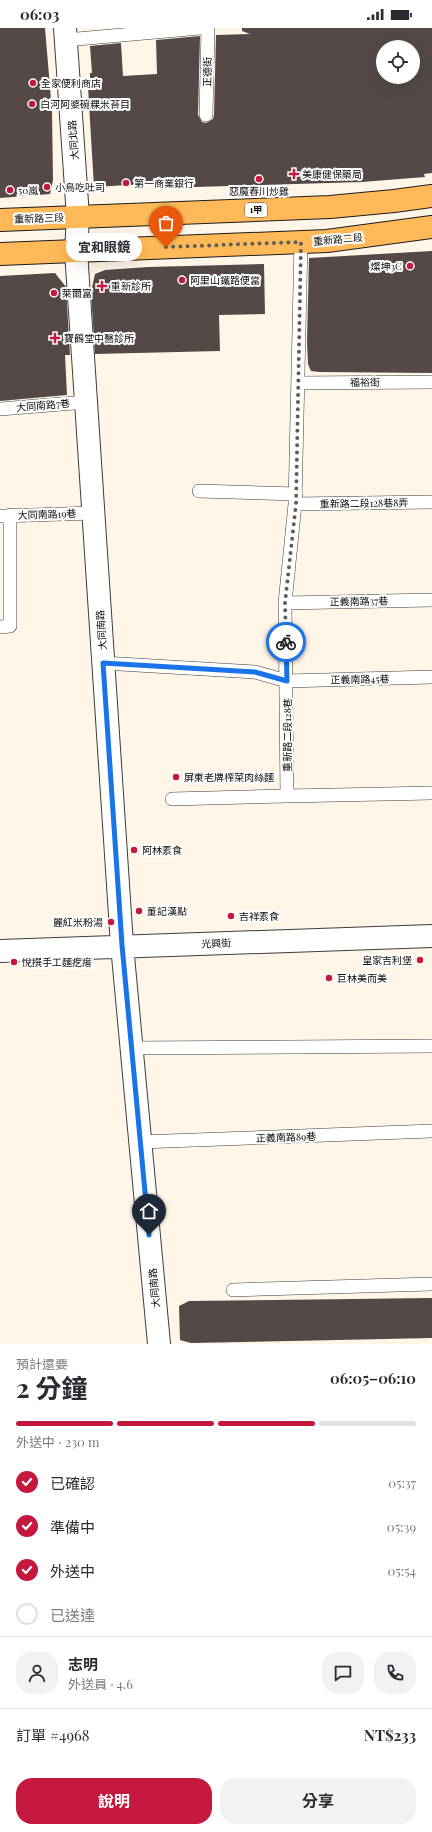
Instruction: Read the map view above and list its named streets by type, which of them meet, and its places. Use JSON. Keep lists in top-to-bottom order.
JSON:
{
  "streets": {
    "main road": ["1甲", "重新路三段", "重新路二段"],
    "street": ["大同北路", "大同南路", "光興街"],
    "lane": [
      "正德街",
      "福裕街",
      "大同南路7巷",
      "重新路二段128巷8弄",
      "大同南路19巷",
      "正義南路37巷",
      "正義南路45巷",
      "重新路二段128巷",
      "正義南路89巷"
    ]
  },
  "crossings": [
    ["大同北路", "1甲"],
    ["大同北路", "重新路三段"],
    ["大同北路", "重新路二段"],
    ["大同北路", "大同南路"],
    ["1甲", "重新路三段"],
    ["重新路二段", "大同南路"],
    ["重新路二段", "重新路二段128巷"],
    ["福裕街", "重新路二段128巷"],
    ["大同南路7巷", "大同南路"],
    ["重新路二段128巷8弄", "重新路二段128巷"],
    ["大同南路19巷", "大同南路"],
    ["正義南路37巷", "重新路二段128巷"],
    ["大同南路", "正義南路45巷"],
    ["大同南路", "光興街"],
    ["大同南路", "正義南路89巷"],
    ["正義南路45巷", "重新路二段128巷"]
  ],
  "places": {
    "other": [
      "全家便利商店",
      "白河阿婆碗粿米苔目",
      "惡魔春川炒雞",
      "第一商業銀行",
      "小鳥吃吐司",
      "50嵐",
      "宜和眼鏡",
      "燦坤3C",
      "阿里山鐵路便當",
      "萊爾富",
      "屏東老牌榨菜肉絲麵",
      "阿林素食",
      "董記漢點",
      "吉祥素食",
      "麗紅米粉湯",
      "皇家吉利堡",
      "悅撰手工麵疙瘩",
      "巨林美而美"
    ],
    "health": ["美康健保藥局", "重新診所", "寶鶴堂中醫診所"]
  },
  "page": {
    "status": "06:03",
    "bubble": "宜和眼鏡",
    "heading": ["2 分鐘", "預計還要", "06:05–06:10"],
    "panel": [
      "志明",
      "外送員 · 4.6",
      "訂單 #4968",
      "NT$233"
    ],
    "bar": "外送中 · 230 m",
    "list": [
      ["已確認", "05:37"],
      ["準備中", "05:39"],
      ["外送中", "05:54"],
      "已送達"
    ],
    "buttons": ["說明", "分享"]
  }
}
